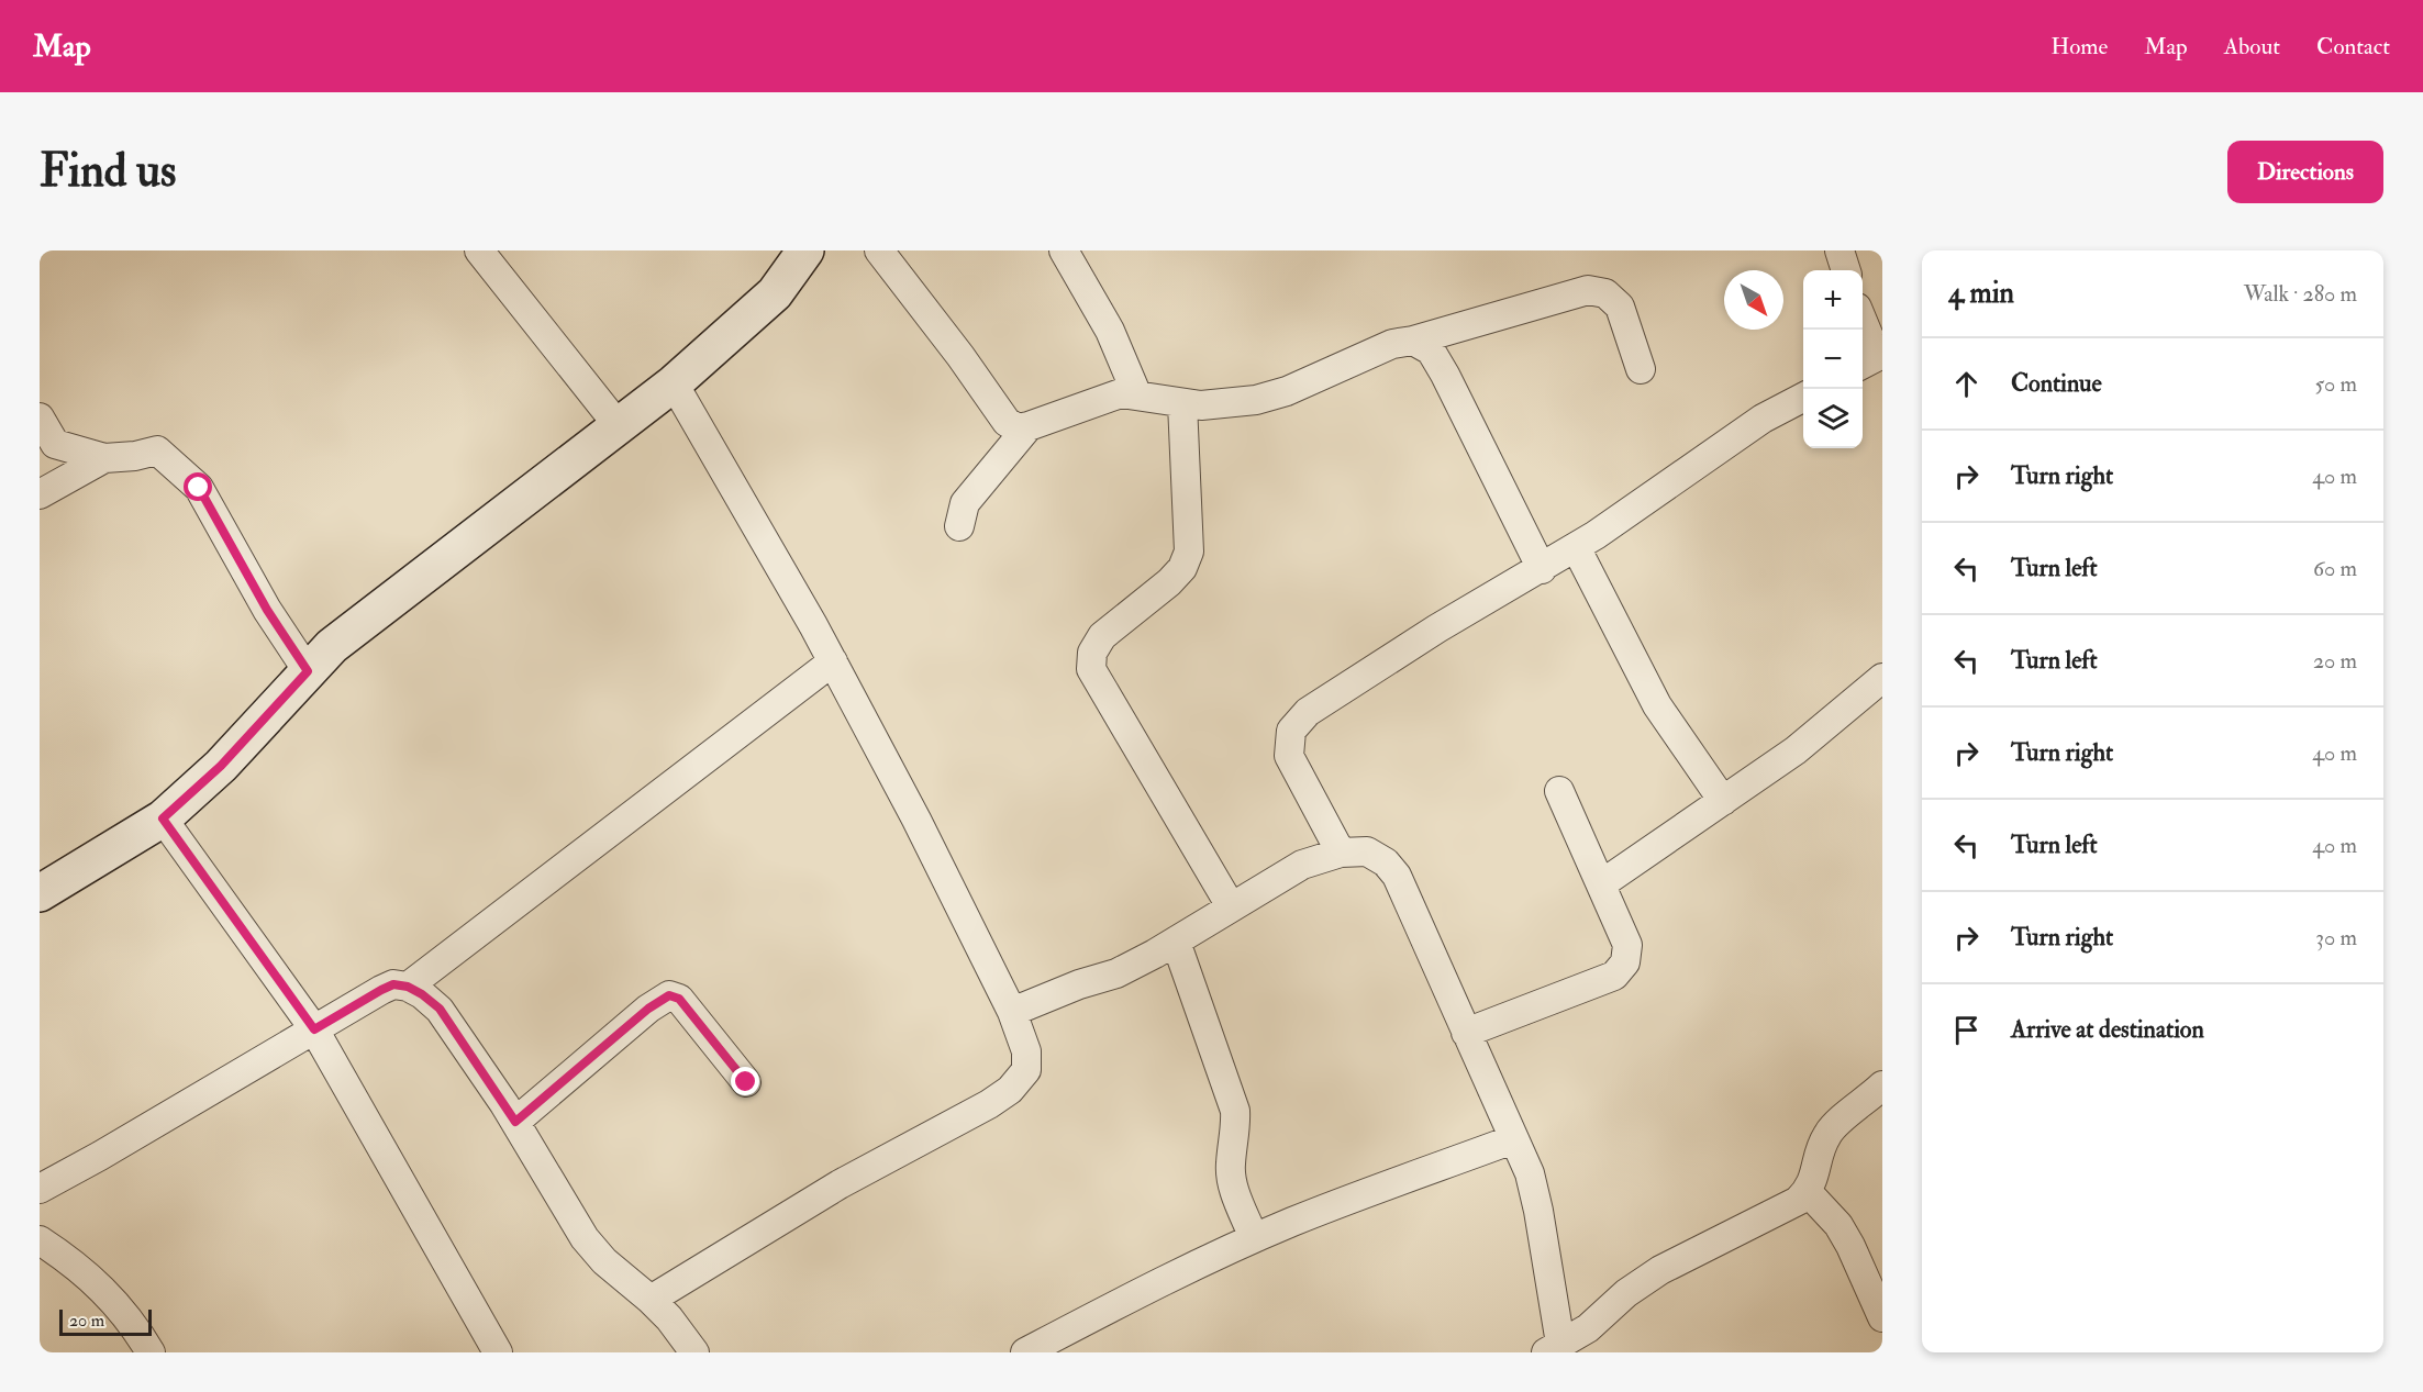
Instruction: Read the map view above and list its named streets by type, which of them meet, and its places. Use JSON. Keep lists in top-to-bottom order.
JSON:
{
  "scale_bar": "20 m",
  "north": "bottom right",
  "page": {
    "header": "Map",
    "nav": [
      "Home",
      "Map",
      "About",
      "Contact"
    ],
    "buttons": "Directions",
    "title": "Find us",
    "heading": ["4 min", "Walk · 280 m"],
    "map_buttons": ["+", "−"],
    "list": [
      ["Continue", "50 m"],
      ["Turn right", "40 m"],
      ["Turn left", "60 m"],
      ["Turn left", "20 m"],
      ["Turn right", "40 m"],
      ["Turn left", "40 m"],
      ["Turn right", "30 m"],
      "Arrive at destination"
    ],
    "scale": "20 m"
  }
}
